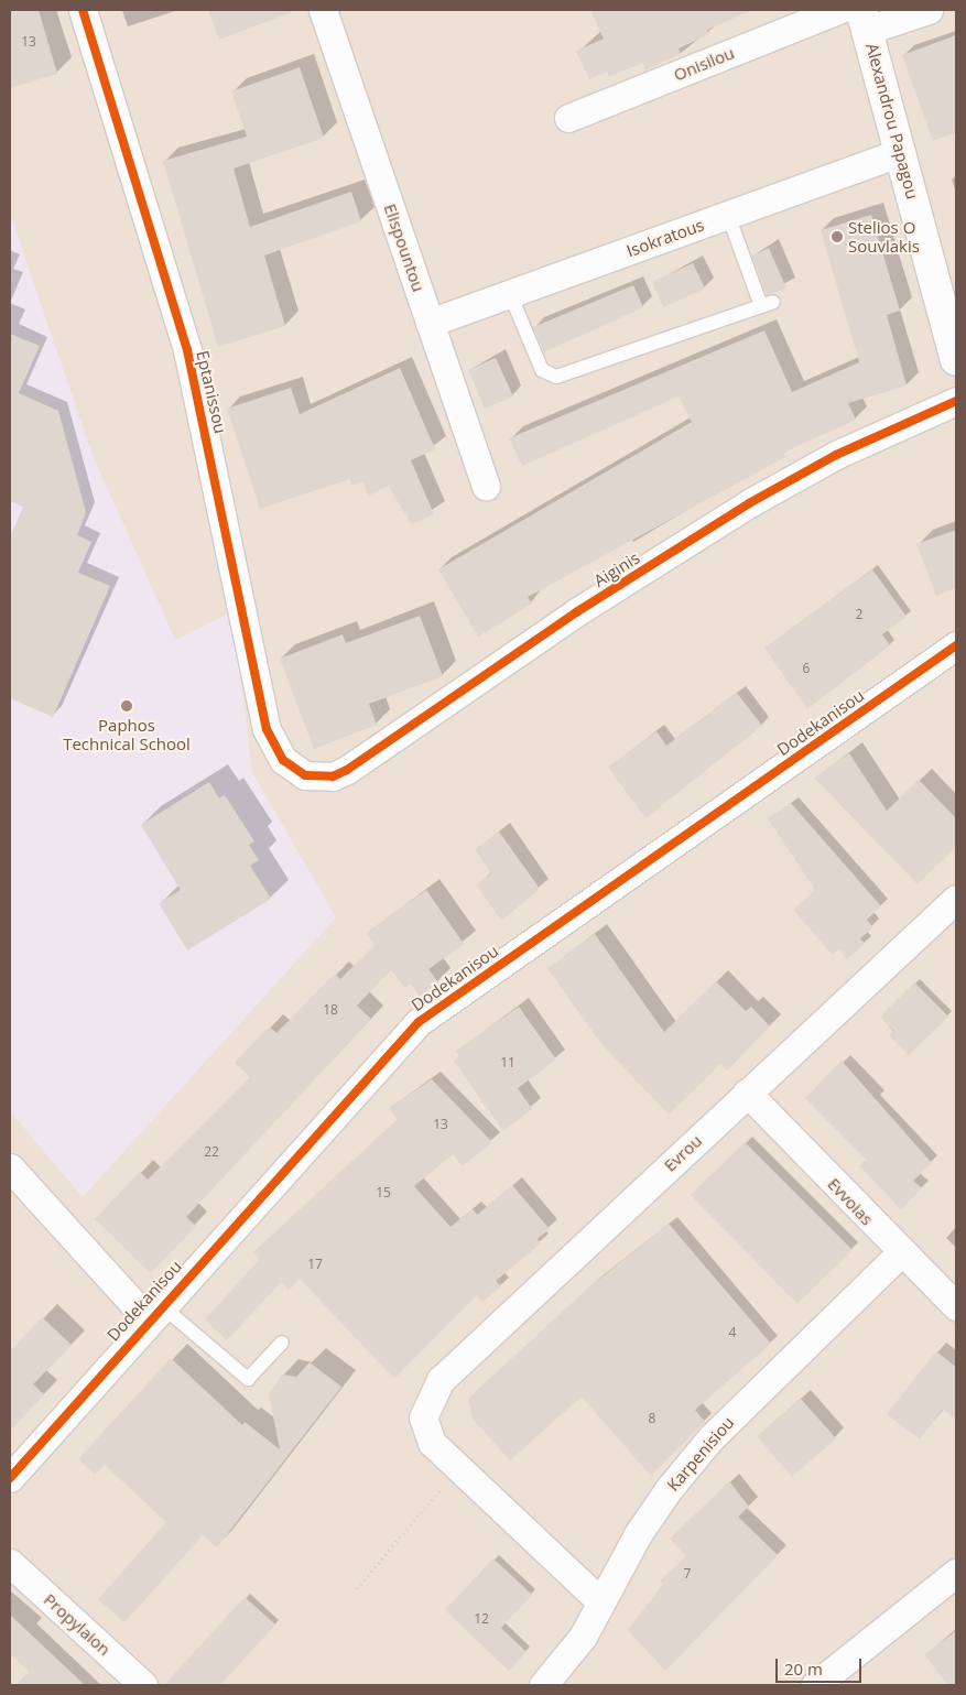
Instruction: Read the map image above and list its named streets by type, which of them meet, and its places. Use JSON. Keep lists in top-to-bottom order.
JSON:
{
  "streets": {
    "street": [
      "Onisilou",
      "Alexandrou Papagou",
      "Isokratous",
      "Elispountou",
      "Eptanissou",
      "Aiginis",
      "Dodekanisou",
      "Evrou",
      "Evvoias",
      "Karpenisiou",
      "Propylaion"
    ]
  },
  "crossings": [
    ["Alexandrou Papagou", "Isokratous"],
    ["Isokratous", "Elispountou"],
    ["Eptanissou", "Aiginis"],
    ["Evrou", "Evvoias"],
    ["Evvoias", "Karpenisiou"]
  ],
  "places": ["Stelios O Souvlakis", "Paphos Technical School"],
  "house_numbers": [
    "13",
    "2",
    "6",
    "18",
    "11",
    "13",
    "22",
    "15",
    "17",
    "4",
    "8",
    "7",
    "12"
  ],
  "scale_bar": "20 m"
}
